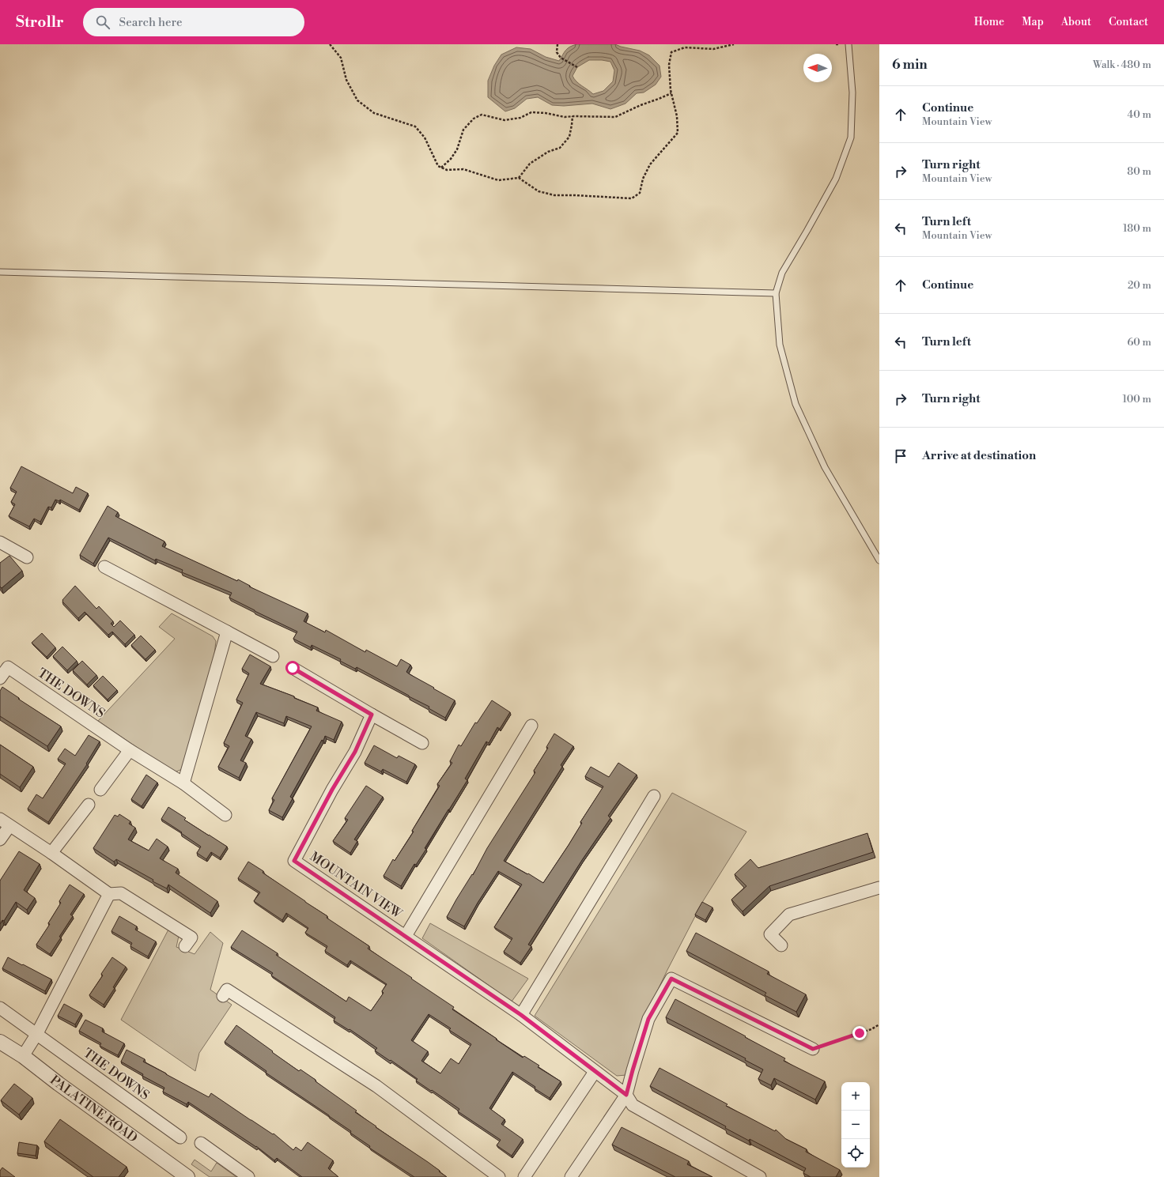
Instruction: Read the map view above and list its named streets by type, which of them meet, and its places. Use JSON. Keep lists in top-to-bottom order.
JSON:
{
  "streets": {
    "street": ["THE DOWNS", "MOUNTAIN VIEW", "PALATINE ROAD"]
  },
  "north": "left",
  "page": {
    "header": "Strollr",
    "search": "Search here",
    "nav": [
      "Home",
      "Map",
      "About",
      "Contact"
    ],
    "heading": ["6 min", "Walk · 480 m"],
    "list": [
      ["Continue", "Mountain View", "40 m"],
      ["Turn right", "Mountain View", "80 m"],
      ["Turn left", "Mountain View", "180 m"],
      ["Continue", "20 m"],
      ["Turn left", "60 m"],
      ["Turn right", "100 m"],
      "Arrive at destination"
    ],
    "map_buttons": ["+", "−"]
  }
}
